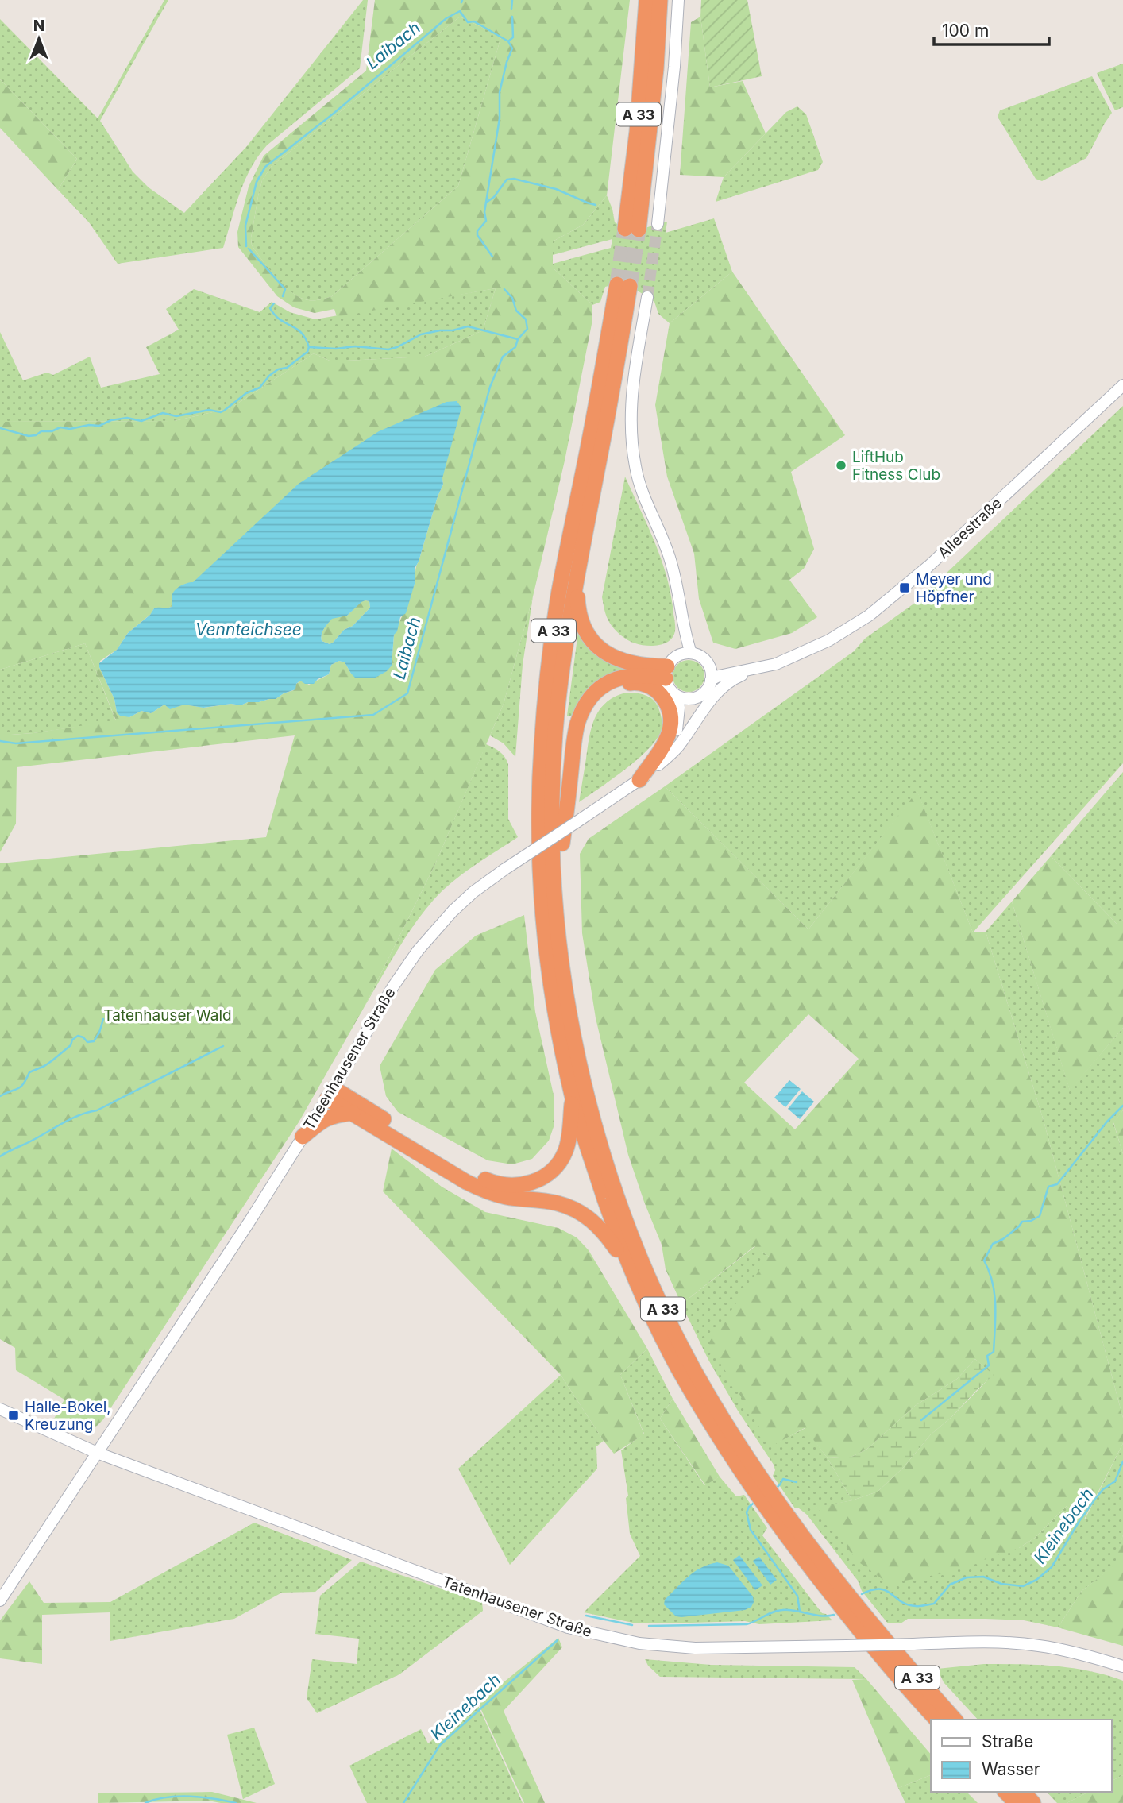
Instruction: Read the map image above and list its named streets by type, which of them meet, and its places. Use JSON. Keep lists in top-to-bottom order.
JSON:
{
  "streets": {
    "highway": ["A 33"],
    "main road": ["Alleestraße", "Theenhausener Straße", "Tatenhausener Straße"]
  },
  "crossings": [
    ["Alleestraße", "Theenhausener Straße"],
    ["Theenhausener Straße", "Tatenhausener Straße"]
  ],
  "water": ["Laibach", "Vennteichsee", "Kleinebach"],
  "parks": ["Tatenhauser Wald"],
  "places": {
    "other": ["LiftHub Fitness Club"],
    "transit": ["Meyer und Höpfner", "Halle-Bokel, Kreuzung"]
  },
  "legend": ["Straße", "Wasser"],
  "scale_bar": "100 m",
  "north": "top"
}
